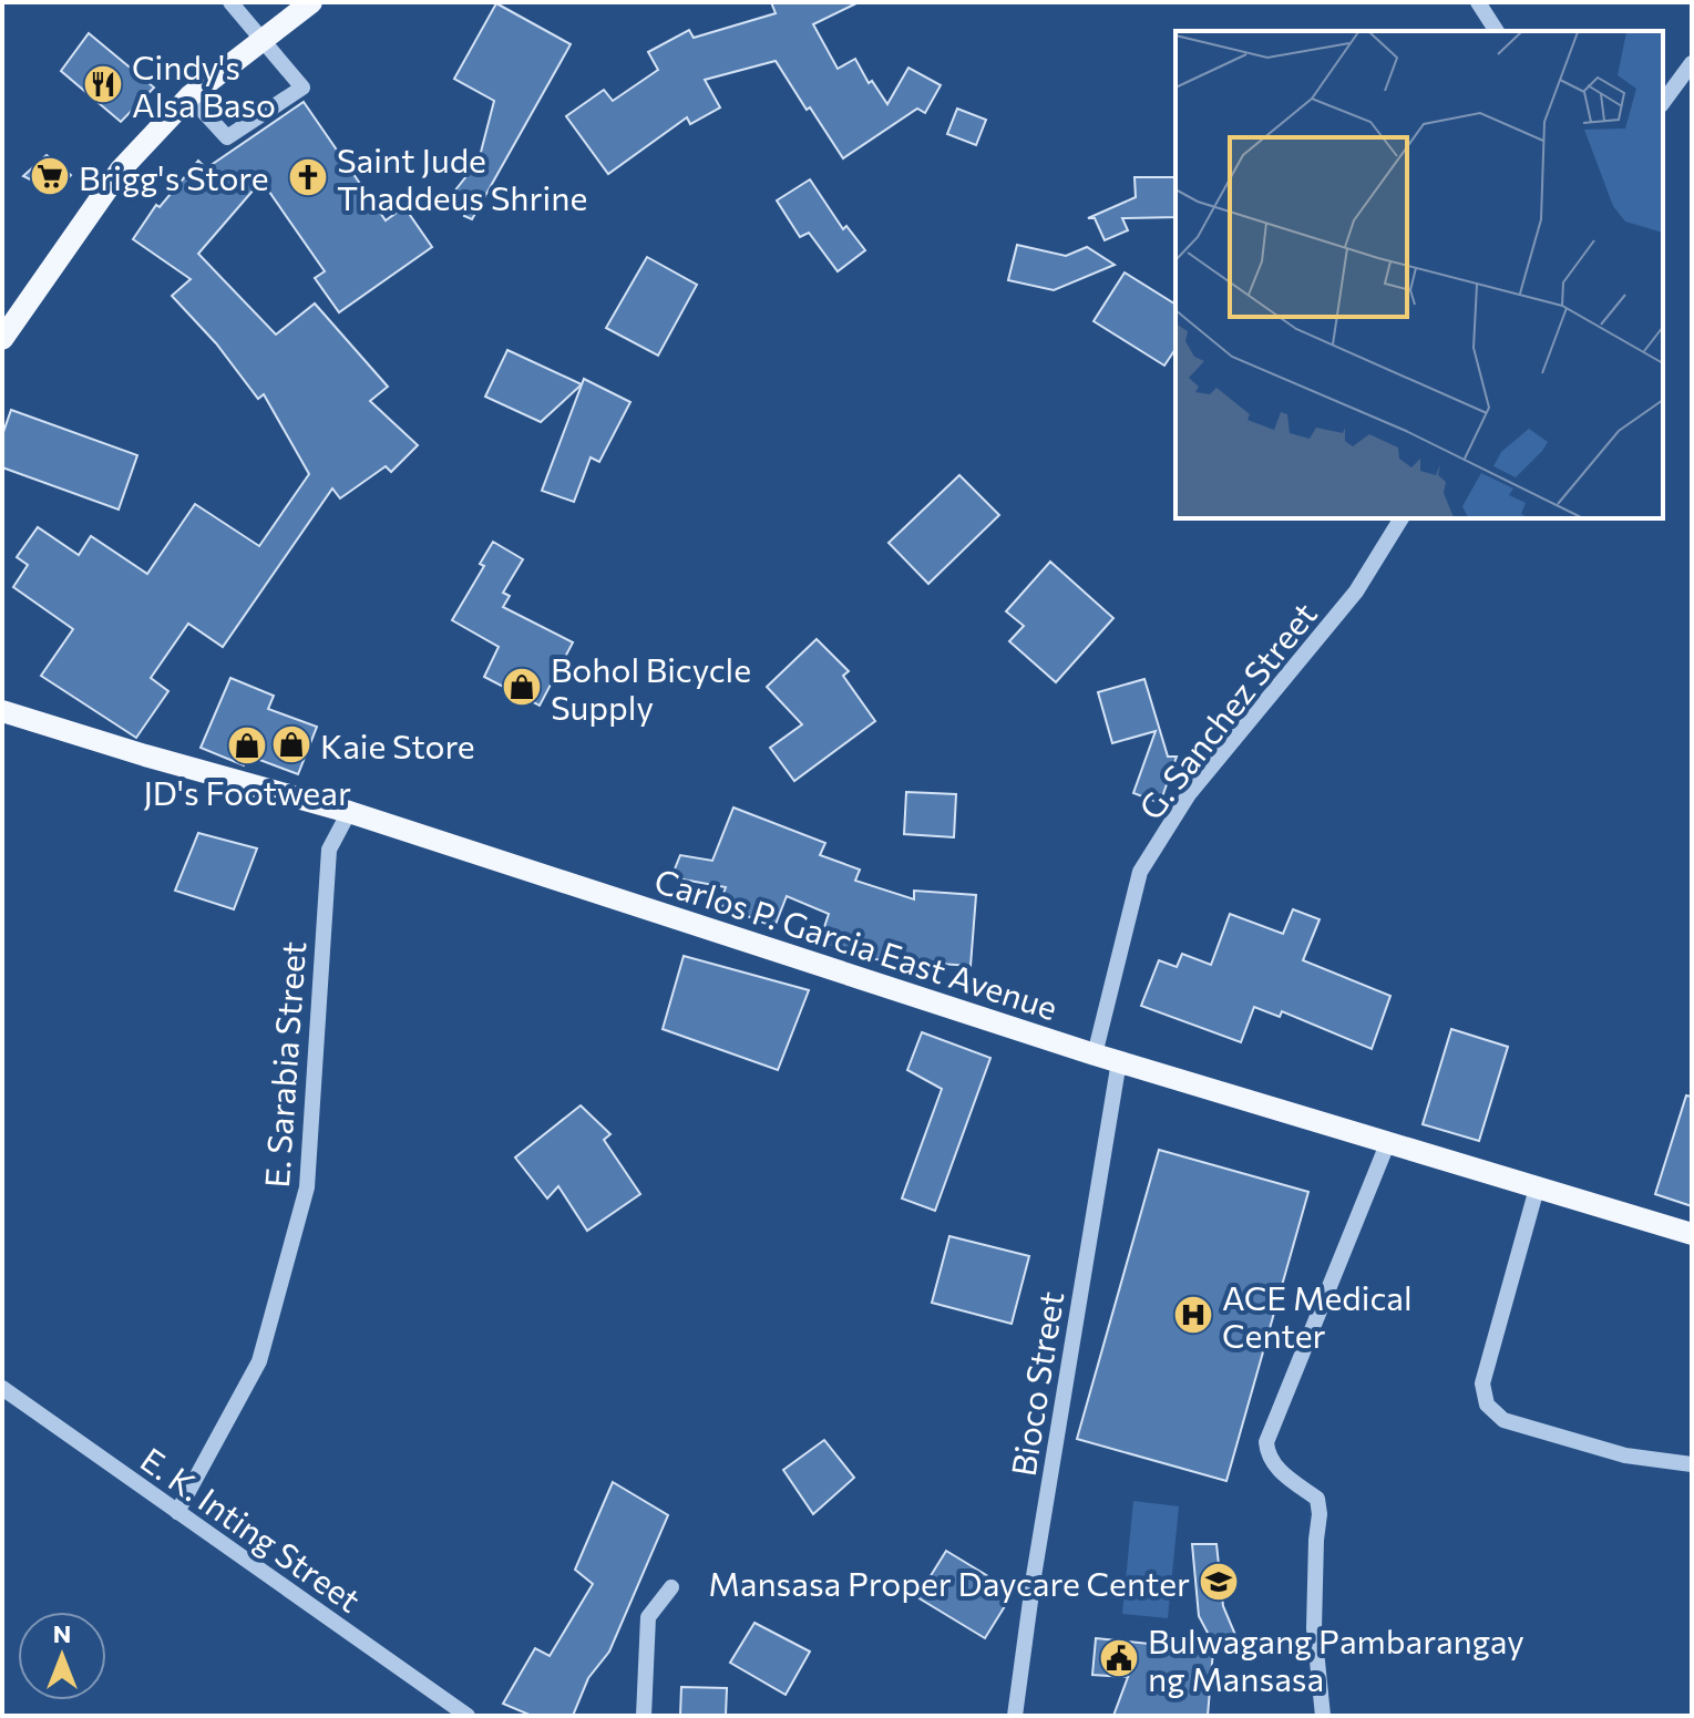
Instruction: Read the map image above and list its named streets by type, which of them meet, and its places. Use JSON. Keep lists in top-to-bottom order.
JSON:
{
  "streets": {
    "main road": ["Carlos P. Garcia East Avenue"],
    "street": [
      "G. Sanchez Street",
      "E. Sarabia Street",
      "Bioco Street",
      "E. K. Inting Street"
    ]
  },
  "crossings": [
    ["G. Sanchez Street", "Carlos P. Garcia East Avenue"],
    ["Carlos P. Garcia East Avenue", "E. Sarabia Street"],
    ["Carlos P. Garcia East Avenue", "Bioco Street"],
    ["E. Sarabia Street", "E. K. Inting Street"]
  ],
  "places": {
    "restaurant": ["Cindy's Alsa Baso"],
    "supermarket": ["Brigg's Store"],
    "church": ["Saint Jude Thaddeus Shrine"],
    "shop": ["Bohol Bicycle Supply", "Kaie Store", "JD's Footwear"],
    "hospital": ["ACE Medical Center"],
    "school or university": ["Mansasa Proper Daycare Center"],
    "public building": ["Bulwagang Pambarangay ng Mansasa"]
  },
  "north": "top"
}
